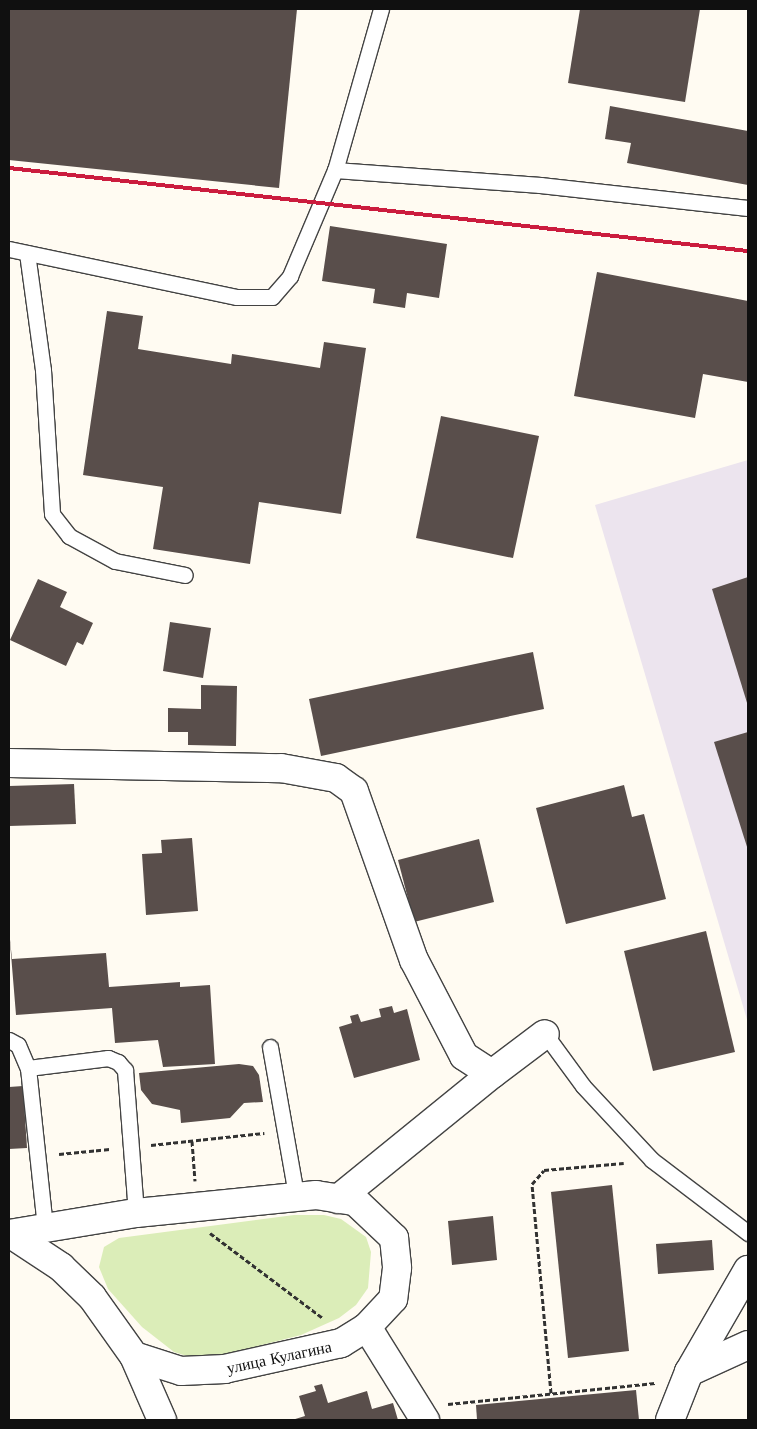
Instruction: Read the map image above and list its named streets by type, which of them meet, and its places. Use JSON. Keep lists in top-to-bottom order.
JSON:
{
  "streets": {
    "street": ["улица Кулагина"]
  }
}
